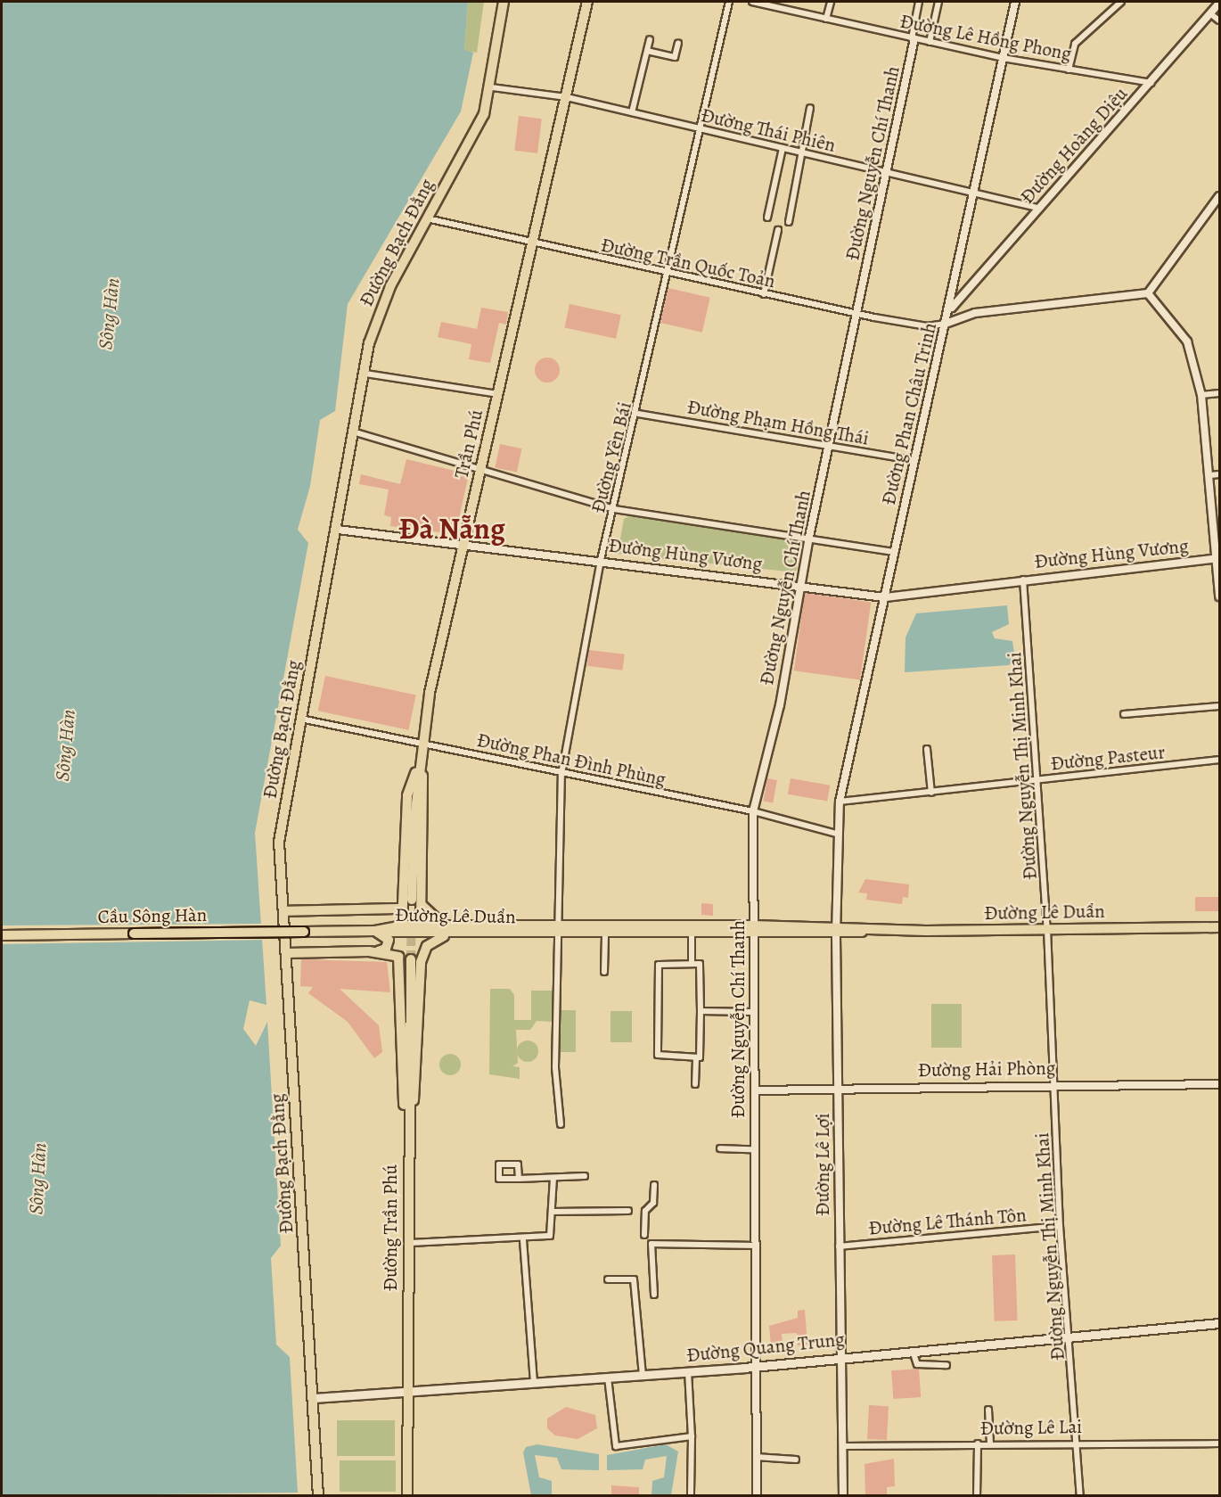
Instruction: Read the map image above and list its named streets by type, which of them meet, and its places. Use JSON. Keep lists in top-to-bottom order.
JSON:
{
  "streets": {
    "main road": [
      "Đường Bạch Đằng",
      "Trần Phú",
      "Đường Lê Duẩn",
      "Cầu Sông Hàn",
      "Đường Trần Phú",
      "Đường Quang Trung"
    ],
    "street": [
      "Đường Lê Hồng Phong",
      "Đường Thái Phiên",
      "Đường Hoàng Diệu",
      "Đường Nguyễn Chí Thanh",
      "Đường Trần Quốc Toản",
      "Đường Phan Châu Trinh",
      "Đường Phạm Hồng Thái",
      "Đường Yên Bái",
      "Đường Hùng Vương",
      "Đường Pasteur",
      "Đường Phan Đình Phùng",
      "Đường Nguyễn Thị Minh Khai",
      "Đường Hải Phòng",
      "Đường Lê Lợi",
      "Đường Lê Thánh Tôn",
      "Đường Lê Lai"
    ]
  },
  "crossings": [
    ["Đường Lê Hồng Phong", "Đường Hoàng Diệu"],
    ["Đường Lê Hồng Phong", "Đường Nguyễn Chí Thanh"],
    ["Đường Lê Hồng Phong", "Đường Phan Châu Trinh"],
    ["Đường Thái Phiên", "Đường Hoàng Diệu"],
    ["Đường Thái Phiên", "Đường Nguyễn Chí Thanh"],
    ["Đường Thái Phiên", "Đường Bạch Đằng"],
    ["Đường Thái Phiên", "Đường Phan Châu Trinh"],
    ["Đường Thái Phiên", "Trần Phú"],
    ["Đường Thái Phiên", "Đường Yên Bái"],
    ["Đường Hoàng Diệu", "Đường Phan Châu Trinh"],
    ["Đường Nguyễn Chí Thanh", "Đường Trần Quốc Toản"],
    ["Đường Nguyễn Chí Thanh", "Đường Phạm Hồng Thái"],
    ["Đường Nguyễn Chí Thanh", "Đường Hùng Vương"],
    ["Đường Nguyễn Chí Thanh", "Đường Phan Đình Phùng"],
    ["Đường Nguyễn Chí Thanh", "Đường Lê Duẩn"],
    ["Đường Nguyễn Chí Thanh", "Đường Hải Phòng"],
    ["Đường Nguyễn Chí Thanh", "Đường Quang Trung"],
    ["Đường Bạch Đằng", "Đường Trần Quốc Toản"],
    ["Đường Bạch Đằng", "Đường Hùng Vương"],
    ["Đường Bạch Đằng", "Đường Phan Đình Phùng"],
    ["Đường Bạch Đằng", "Đường Quang Trung"],
    ["Đường Trần Quốc Toản", "Đường Phan Châu Trinh"],
    ["Đường Trần Quốc Toản", "Trần Phú"],
    ["Đường Trần Quốc Toản", "Đường Yên Bái"],
    ["Đường Phan Châu Trinh", "Đường Phạm Hồng Thái"],
    ["Đường Phan Châu Trinh", "Đường Hùng Vương"],
    ["Đường Phan Châu Trinh", "Đường Pasteur"],
    ["Đường Phan Châu Trinh", "Đường Phan Đình Phùng"],
    ["Đường Phan Châu Trinh", "Đường Lê Lợi"],
    ["Đường Phạm Hồng Thái", "Đường Yên Bái"],
    ["Trần Phú", "Đường Hùng Vương"],
    ["Trần Phú", "Đường Phan Đình Phùng"],
    ["Đường Yên Bái", "Đường Hùng Vương"],
    ["Đường Yên Bái", "Đường Phan Đình Phùng"],
    ["Đường Yên Bái", "Đường Lê Duẩn"],
    ["Đường Hùng Vương", "Đường Nguyễn Thị Minh Khai"],
    ["Đường Pasteur", "Đường Nguyễn Thị Minh Khai"],
    ["Đường Phan Đình Phùng", "Đường Lê Lợi"],
    ["Đường Nguyễn Thị Minh Khai", "Đường Lê Duẩn"],
    ["Đường Nguyễn Thị Minh Khai", "Đường Hải Phòng"],
    ["Đường Nguyễn Thị Minh Khai", "Đường Lê Thánh Tôn"],
    ["Đường Nguyễn Thị Minh Khai", "Đường Quang Trung"],
    ["Đường Nguyễn Thị Minh Khai", "Đường Lê Lai"],
    ["Đường Lê Duẩn", "Cầu Sông Hàn"],
    ["Đường Lê Duẩn", "Đường Lê Lợi"],
    ["Đường Hải Phòng", "Đường Lê Lợi"],
    ["Đường Lê Lợi", "Đường Lê Thánh Tôn"],
    ["Đường Lê Lợi", "Đường Quang Trung"],
    ["Đường Lê Lợi", "Đường Lê Lai"],
    ["Đường Trần Phú", "Đường Quang Trung"]
  ],
  "districts": ["Đà Nẵng"],
  "water": ["Sông Hàn"]
}
